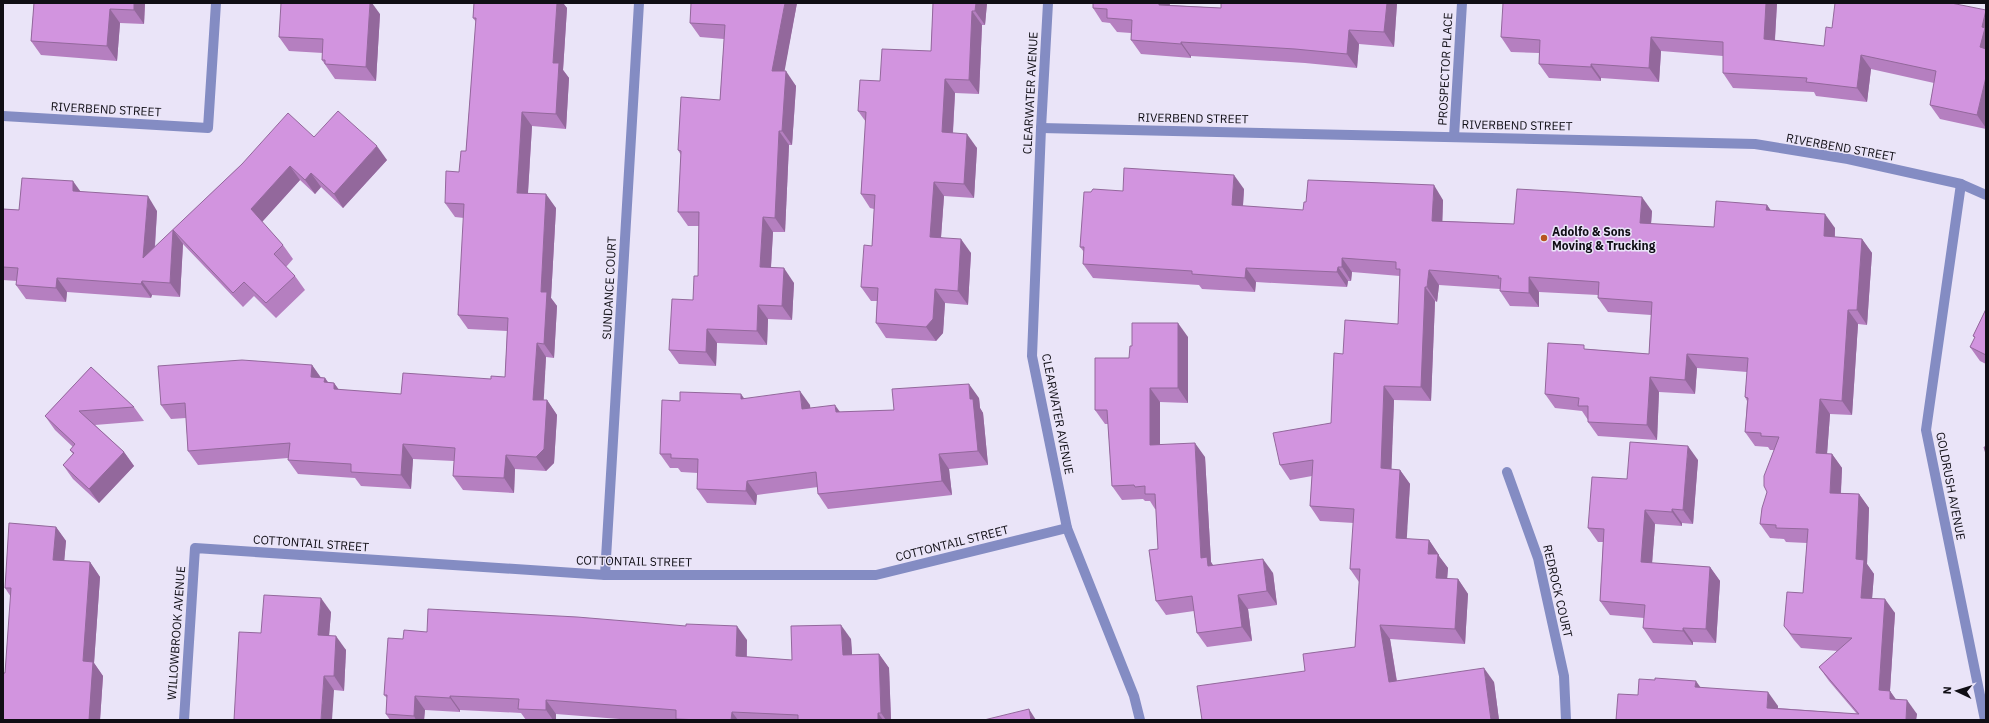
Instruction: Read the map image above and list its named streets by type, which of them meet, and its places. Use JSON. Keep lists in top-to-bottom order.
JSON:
{
  "streets": {
    "street": [
      "PROSPECTOR PLACE",
      "CLEARWATER AVENUE",
      "RIVERBEND STREET",
      "SUNDANCE COURT",
      "GOLDRUSH AVENUE",
      "COTTONTAIL STREET",
      "REDROCK COURT",
      "WILLOWBROOK AVENUE"
    ]
  },
  "crossings": [
    ["PROSPECTOR PLACE", "RIVERBEND STREET"],
    ["CLEARWATER AVENUE", "RIVERBEND STREET"],
    ["CLEARWATER AVENUE", "COTTONTAIL STREET"],
    ["RIVERBEND STREET", "GOLDRUSH AVENUE"],
    ["SUNDANCE COURT", "COTTONTAIL STREET"],
    ["COTTONTAIL STREET", "WILLOWBROOK AVENUE"]
  ],
  "places": ["Adolfo & Sons Moving & Trucking"],
  "north": "left"
}
